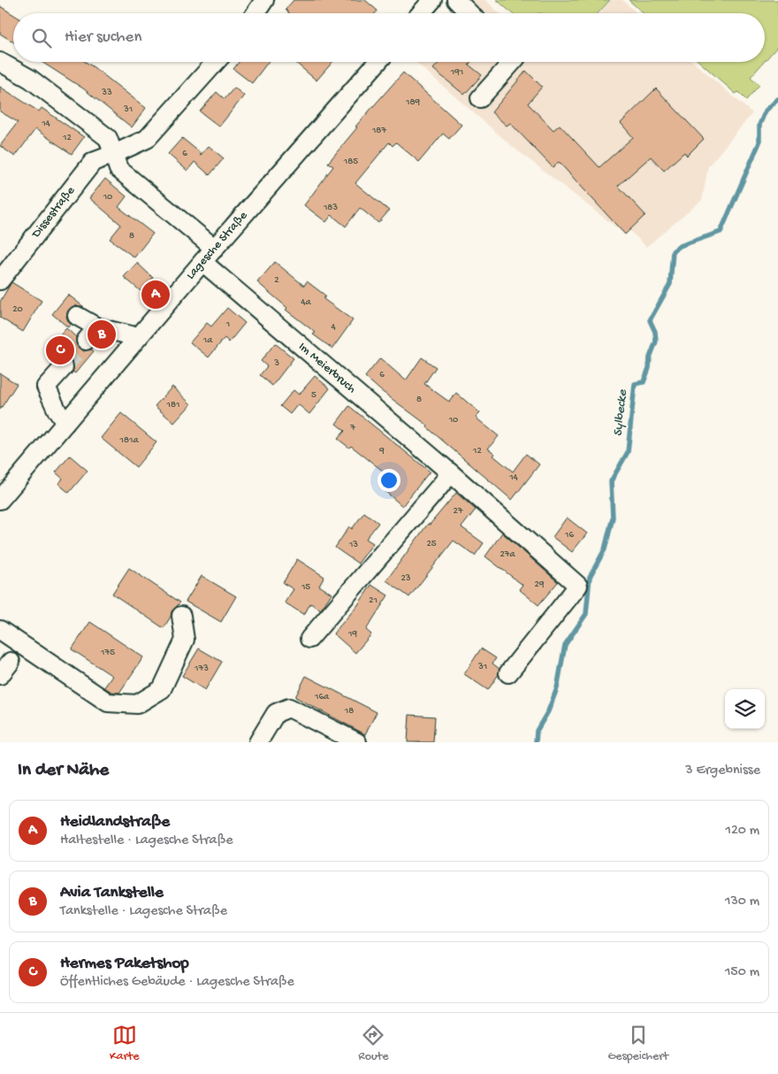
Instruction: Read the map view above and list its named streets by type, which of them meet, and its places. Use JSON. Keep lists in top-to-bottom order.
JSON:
{
  "streets": {
    "street": ["Dissestraße", "Lagesche Straße", "Im Meierbruch"]
  },
  "crossings": [
    ["Lagesche Straße", "Im Meierbruch"]
  ],
  "water": ["Sylbecke"],
  "house_numbers": [
    "191",
    "33",
    "189",
    "31",
    "14",
    "187",
    "12",
    "6",
    "185",
    "10",
    "183",
    "8",
    "2",
    "4a",
    "20",
    "1",
    "4",
    "1a",
    "3",
    "6",
    "5",
    "8",
    "181",
    "10",
    "7",
    "181a",
    "9",
    "12",
    "14",
    "27",
    "16",
    "25",
    "13",
    "27a",
    "23",
    "29",
    "15",
    "21",
    "19",
    "175",
    "31",
    "173",
    "16a",
    "18"
  ],
  "page": {
    "search": "Hier suchen",
    "pins": ["A", "B", "C"],
    "heading": ["In der Nähe", "3 Ergebnisse"],
    "list": [
      {
        "mark": "A",
        "name": "Heidlandstraße",
        "note": "Haltestelle · Lagesche Straße",
        "value": "120 m"
      },
      {
        "mark": "B",
        "name": "Avia Tankstelle",
        "note": "Tankstelle · Lagesche Straße",
        "value": "130 m"
      },
      {
        "mark": "C",
        "name": "Hermes Paketshop",
        "note": "Öffentliches Gebäude · Lagesche Straße",
        "value": "150 m"
      }
    ],
    "nav": ["Karte", "Route", "Gespeichert"]
  }
}
